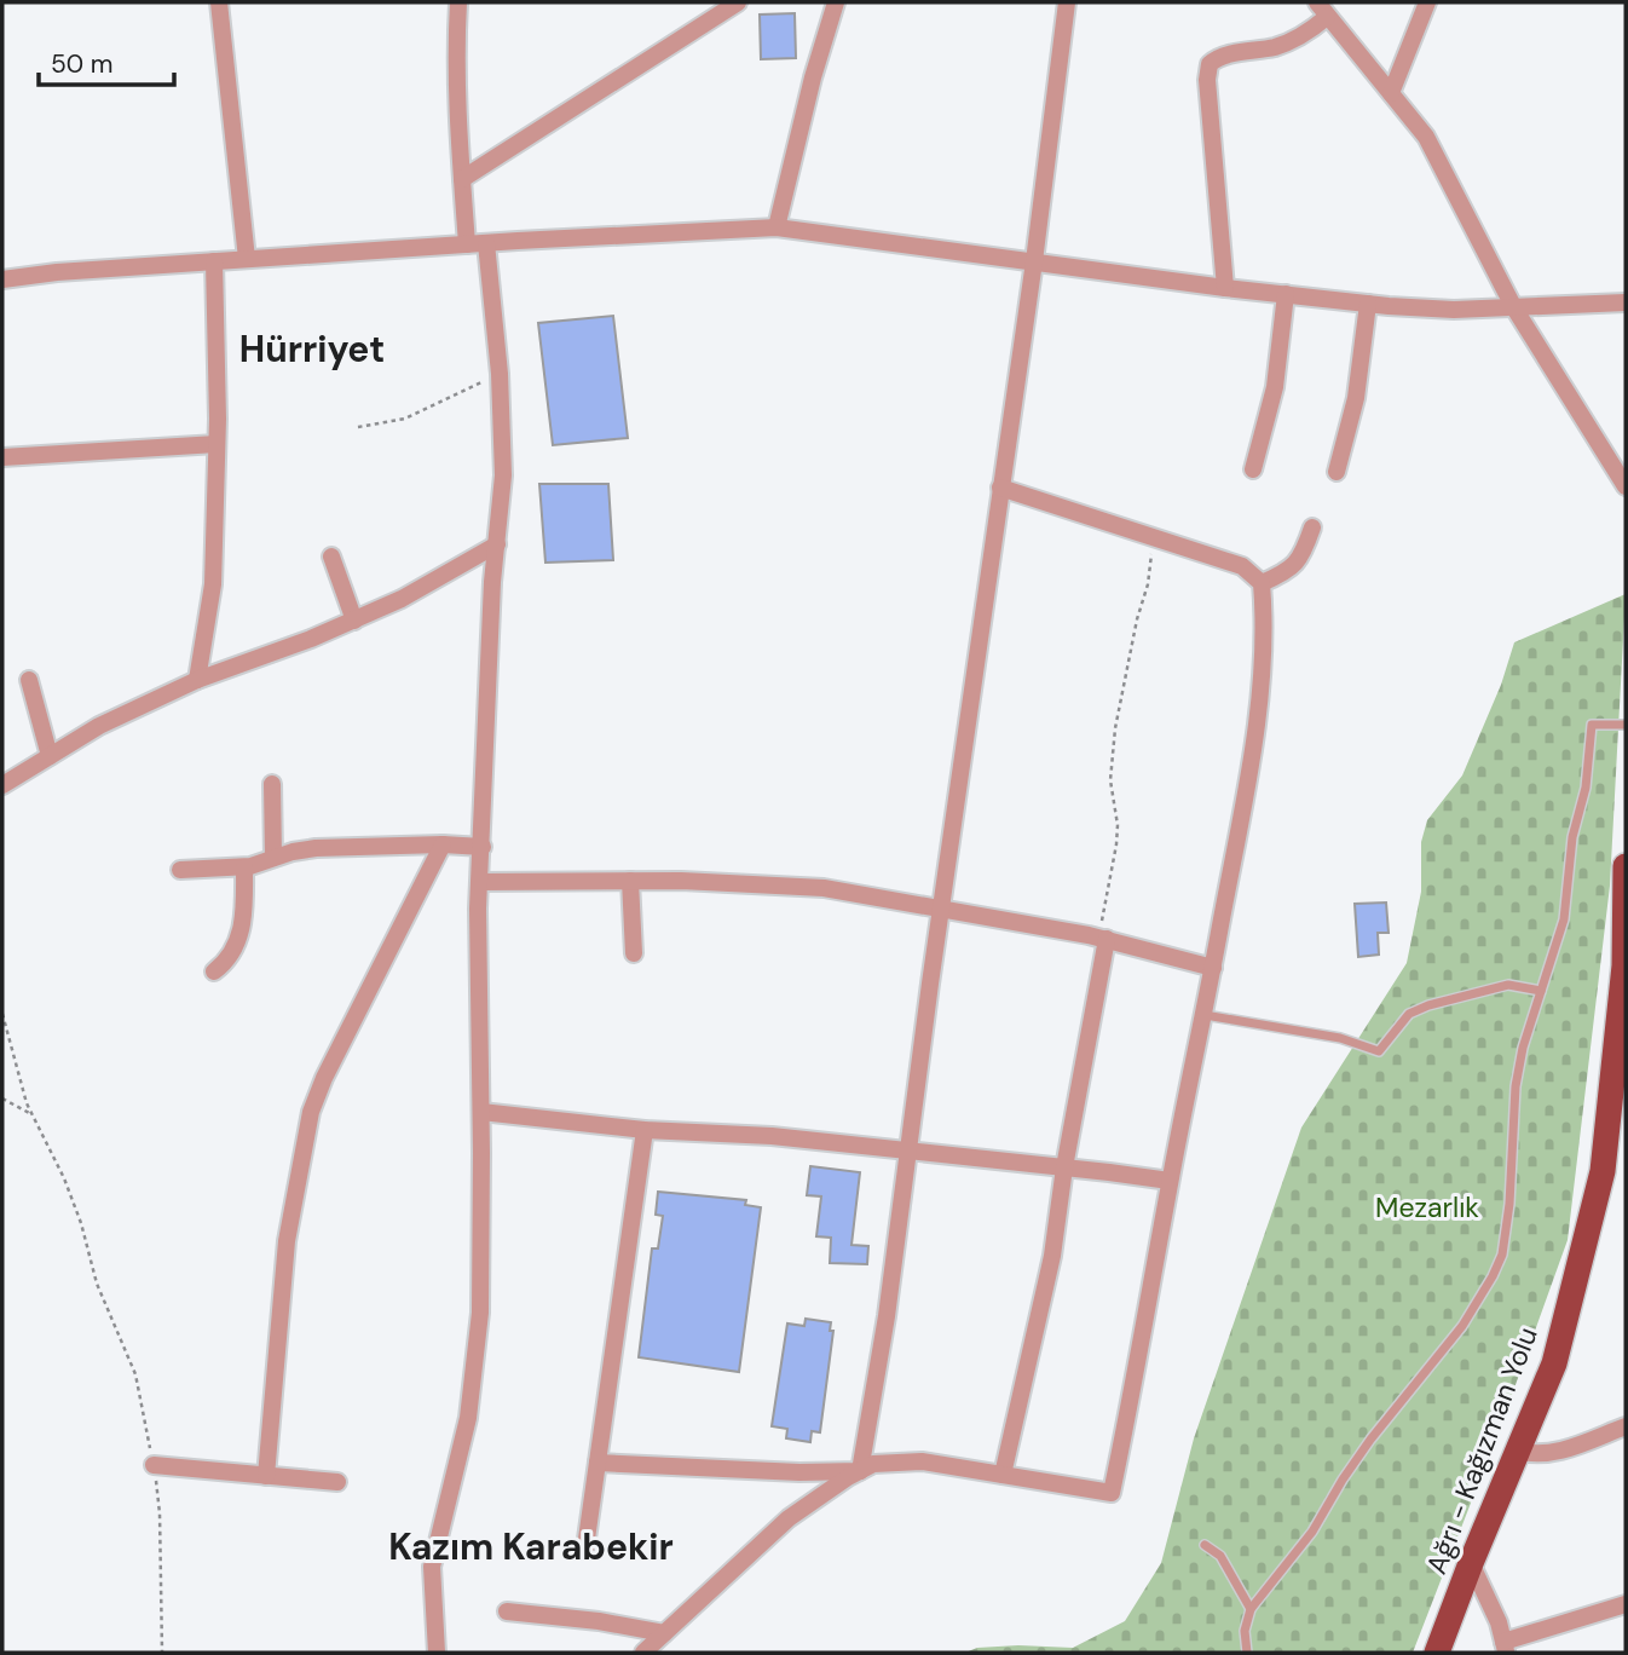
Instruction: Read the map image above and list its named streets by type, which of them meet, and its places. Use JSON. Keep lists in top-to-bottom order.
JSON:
{
  "streets": {
    "main road": ["Ağrı - Kağızman Yolu"]
  },
  "districts": ["Hürriyet", "Kazım Karabekir"],
  "parks": ["Mezarlık"],
  "scale_bar": "50 m"
}
